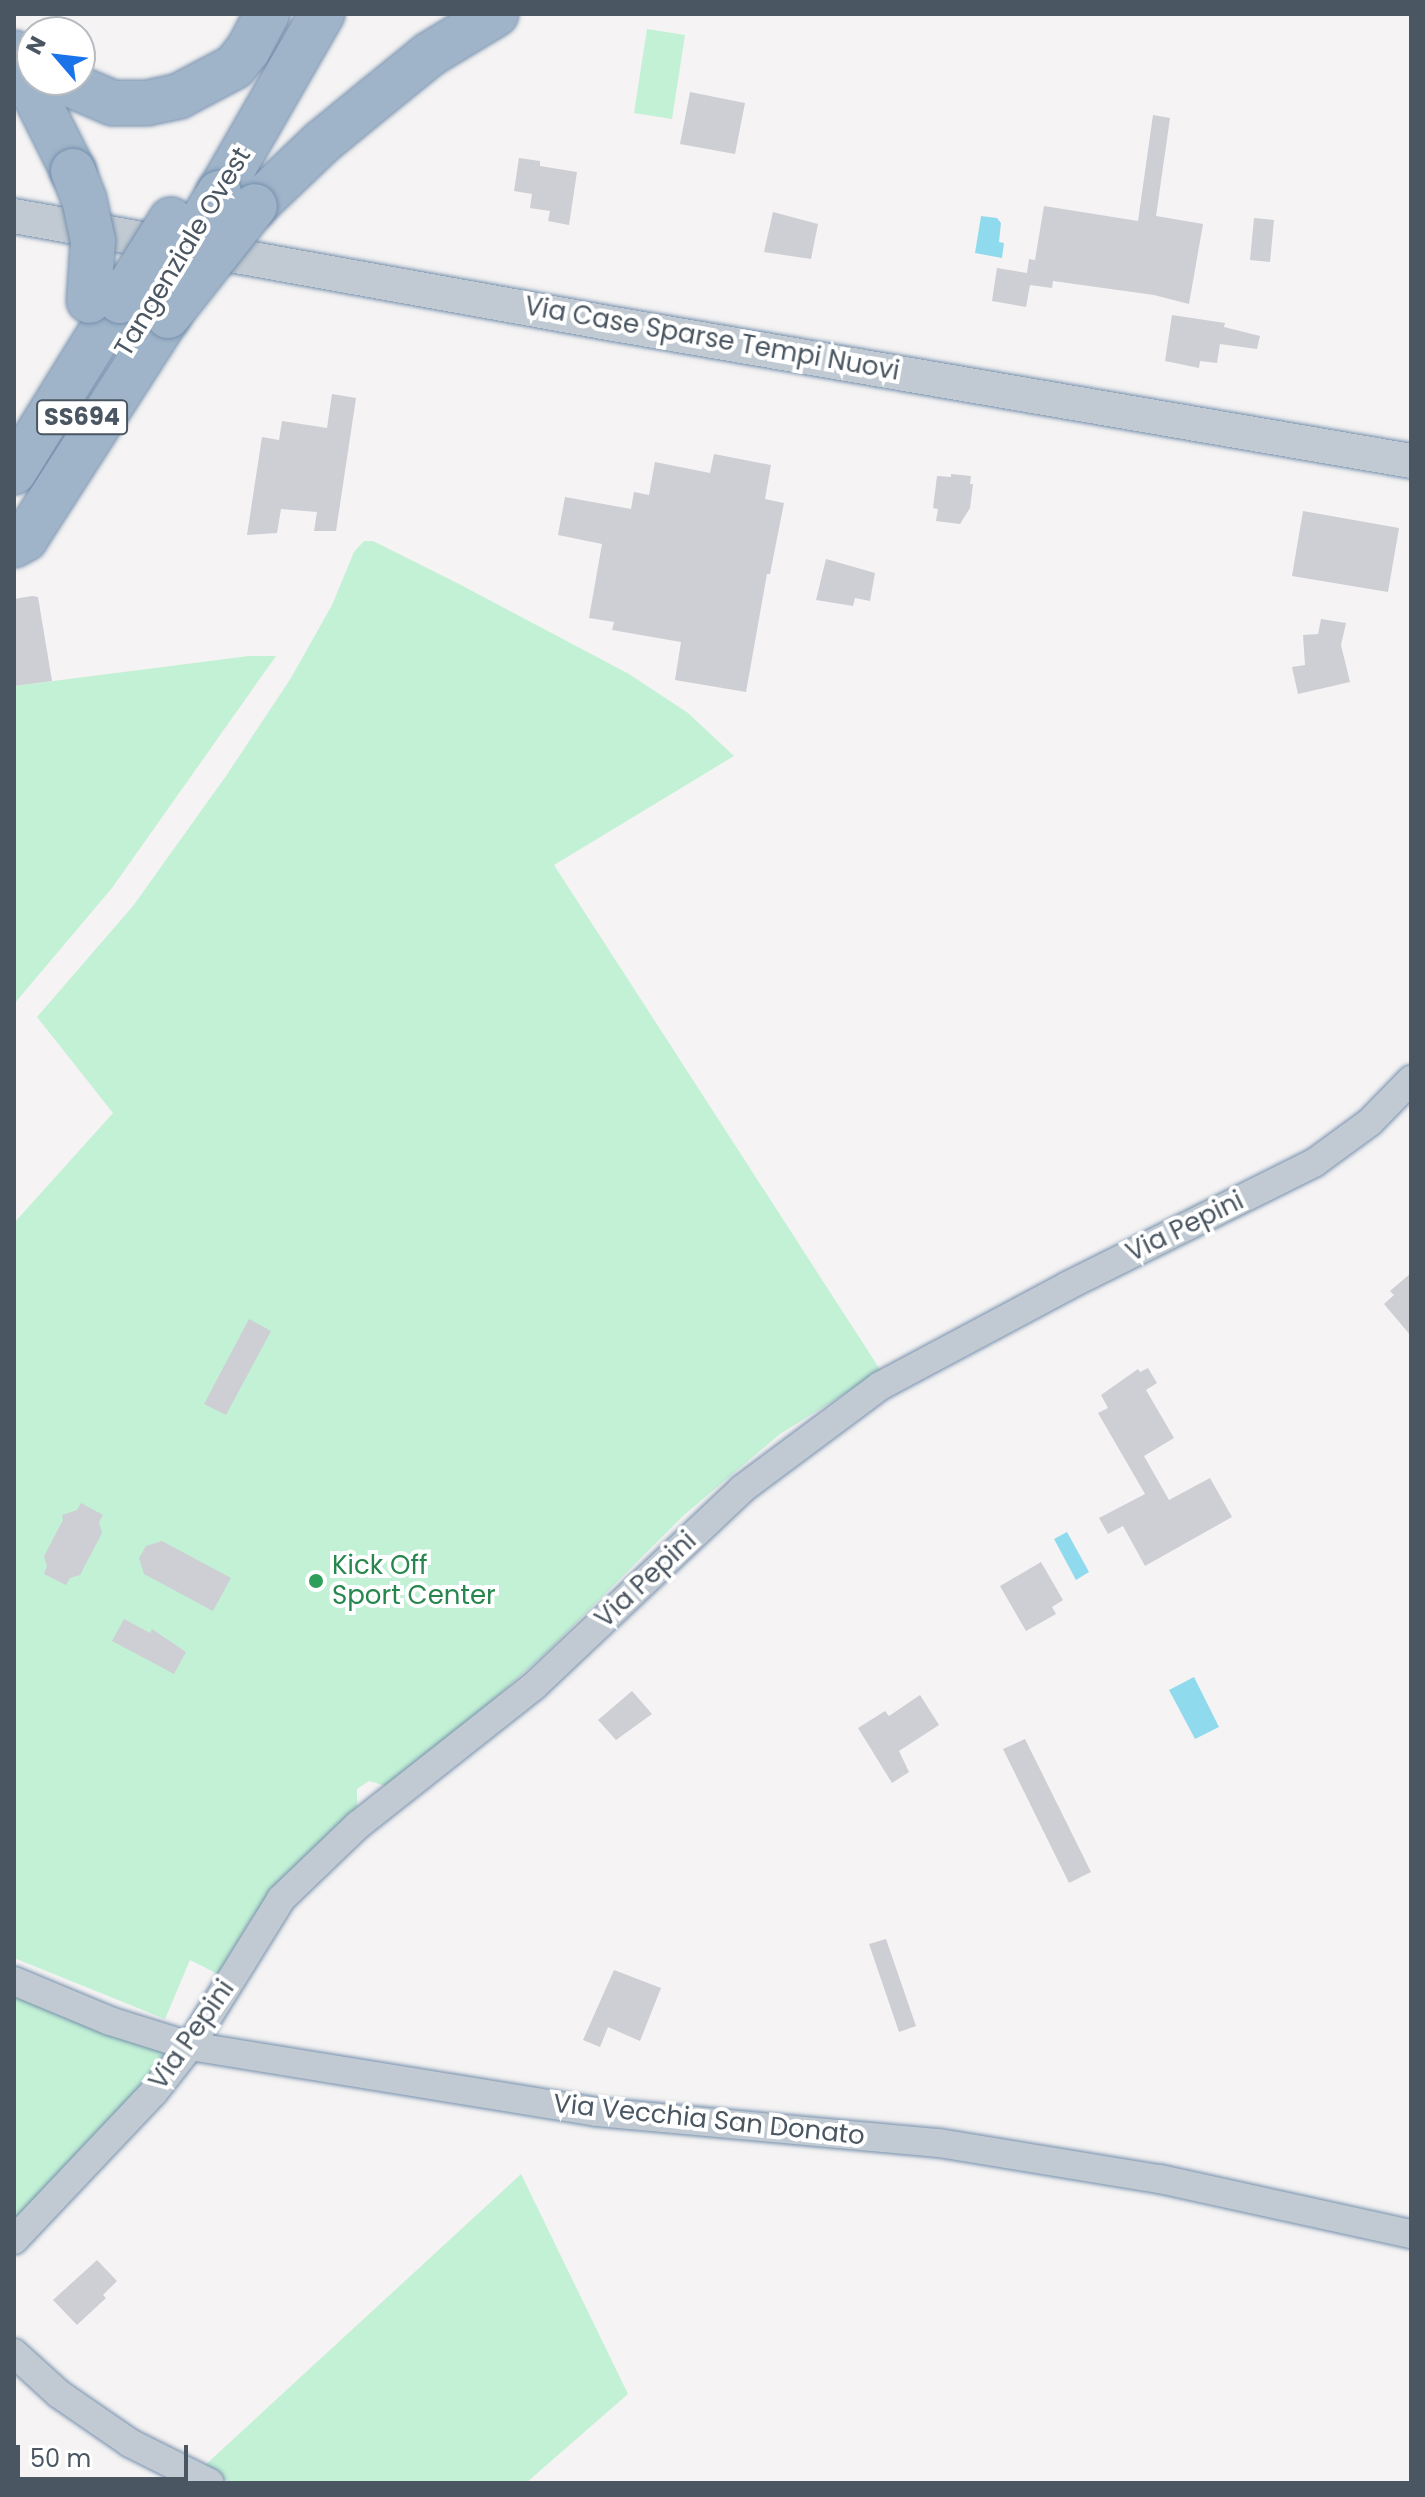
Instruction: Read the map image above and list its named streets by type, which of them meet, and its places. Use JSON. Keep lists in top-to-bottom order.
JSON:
{
  "streets": {
    "highway": ["Tangenziale Ovest", "SS694"],
    "street": ["Via Case Sparse Tempi Nuovi", "Via Pepini", "Via Vecchia San Donato"]
  },
  "crossings": [
    ["Via Pepini", "Via Vecchia San Donato"]
  ],
  "places": ["Kick Off Sport Center"],
  "scale_bar": "50 m",
  "north": "top left"
}
